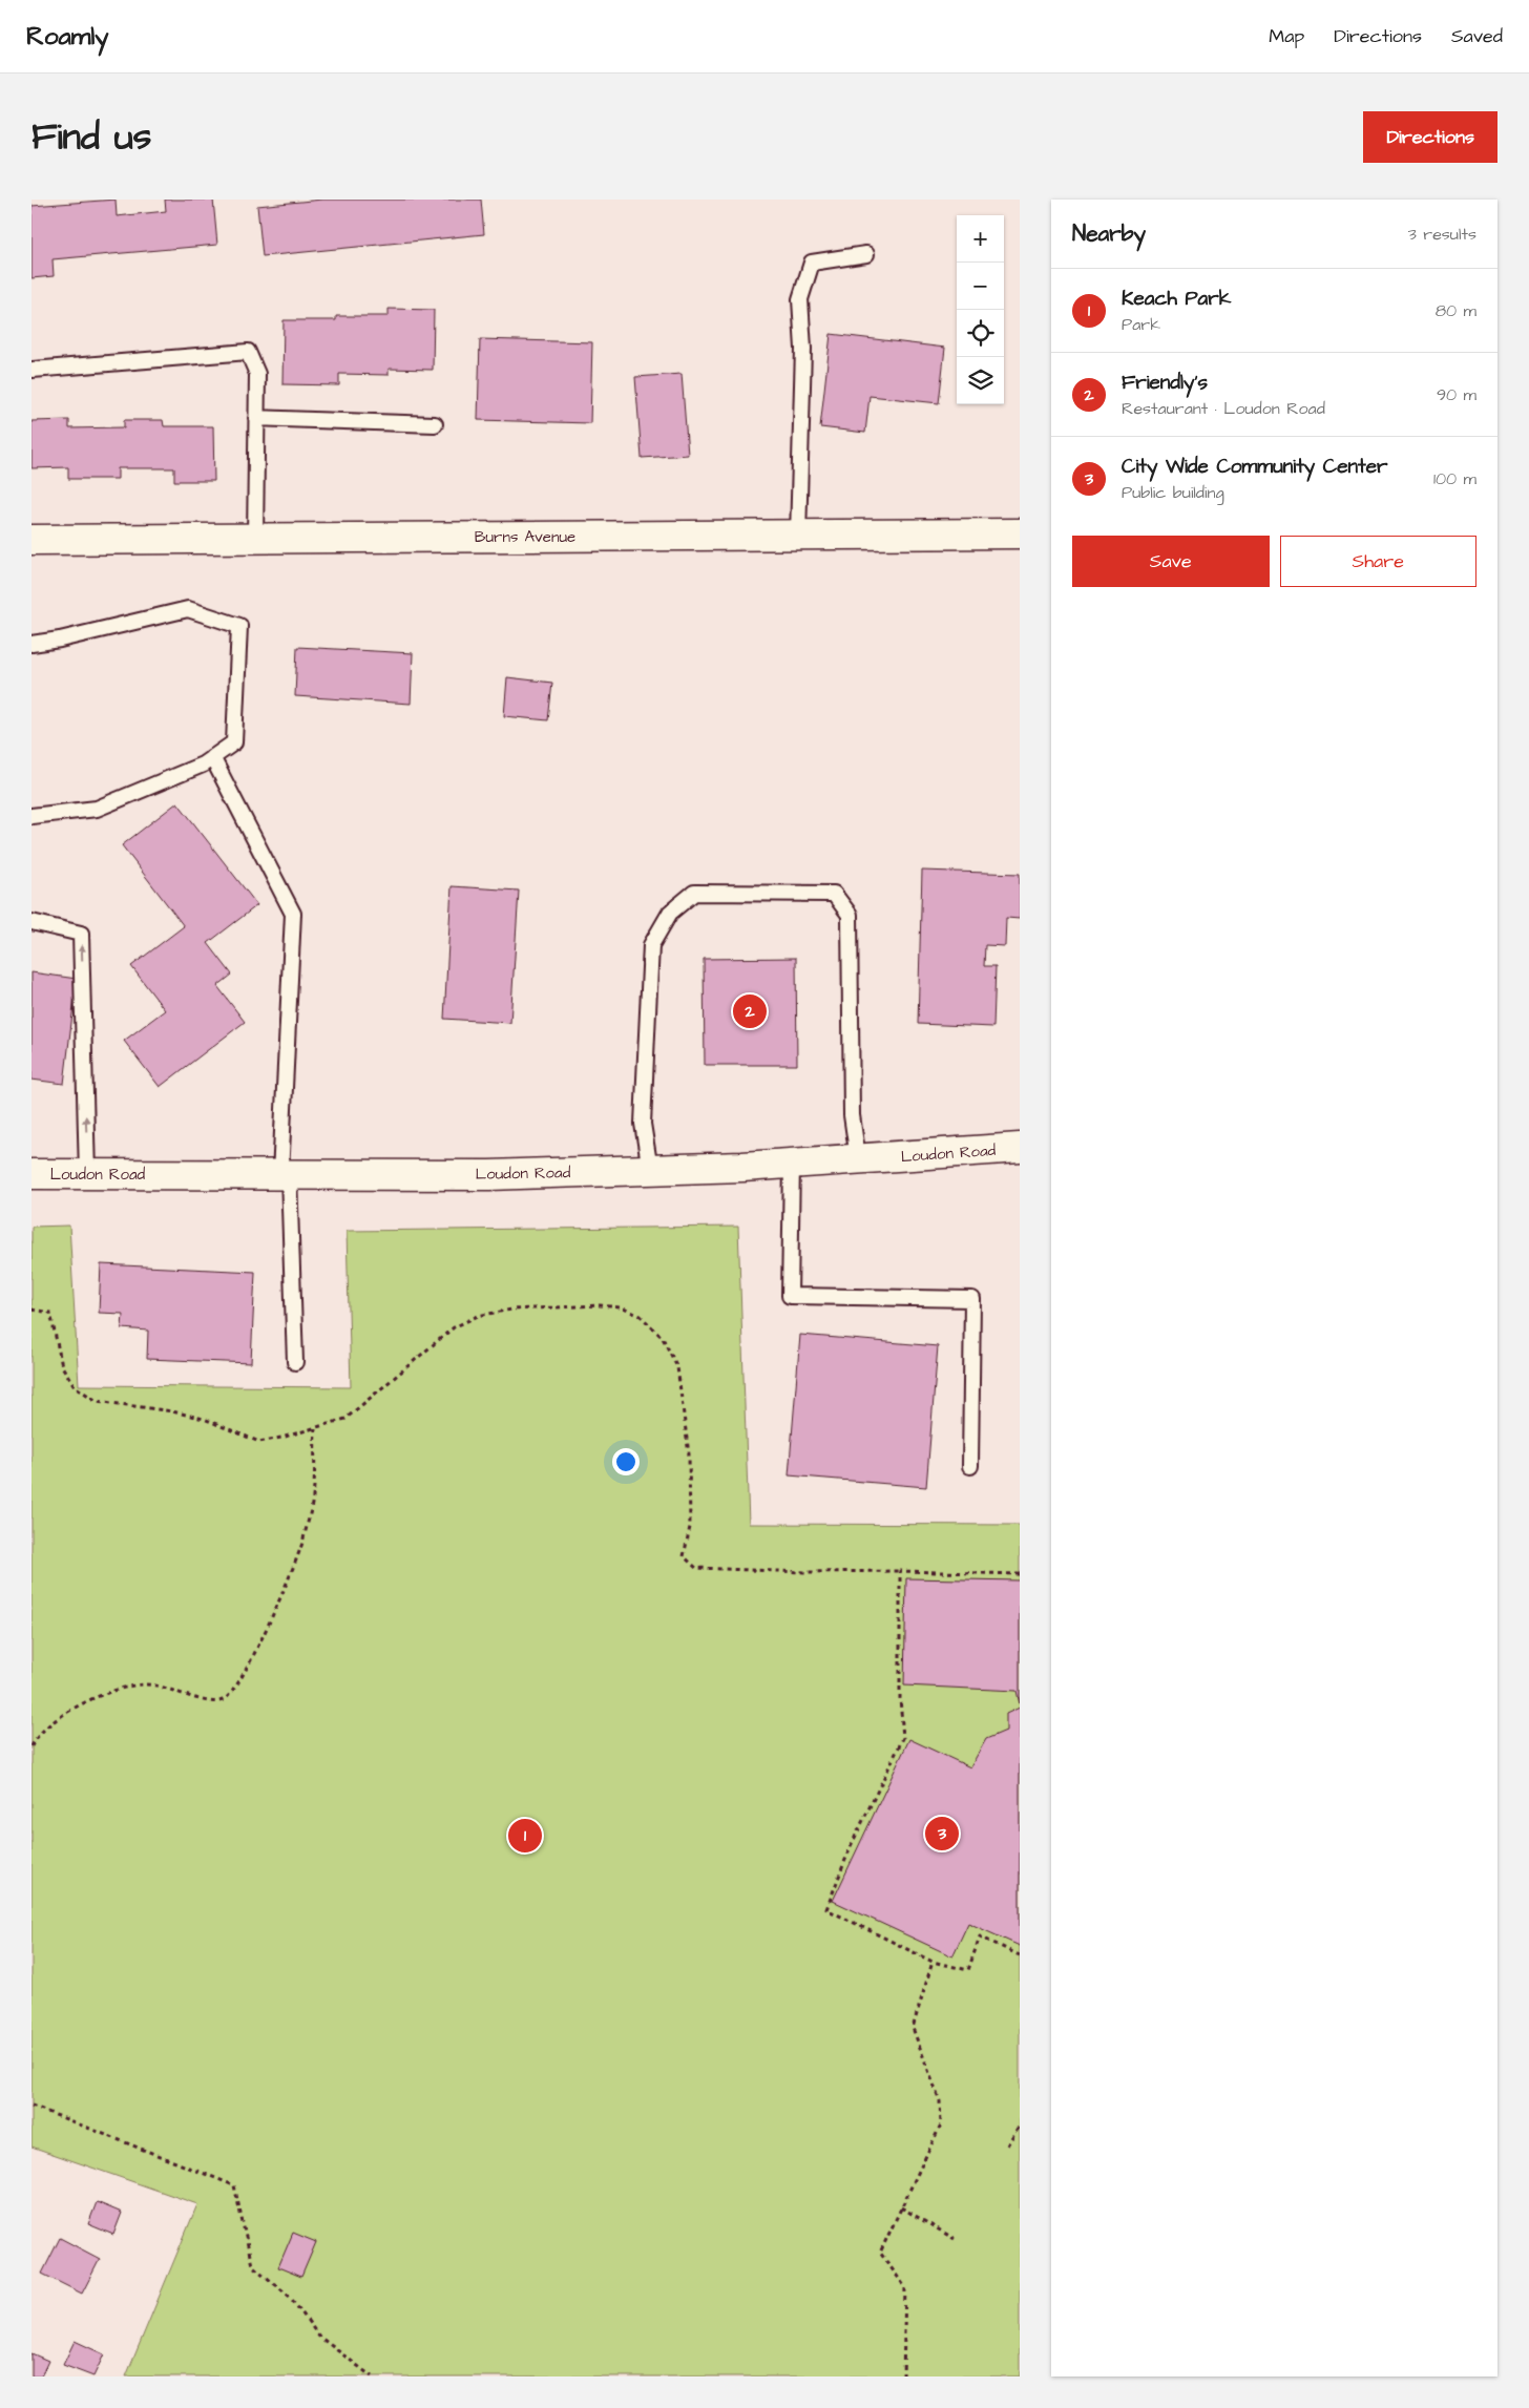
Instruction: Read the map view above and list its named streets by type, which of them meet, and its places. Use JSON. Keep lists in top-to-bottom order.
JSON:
{
  "streets": {
    "main road": ["Burns Avenue", "Loudon Road"]
  },
  "page": {
    "header": "Roamly",
    "nav": ["Map", "Directions", "Saved"],
    "title": "Find us",
    "buttons": [
      "Directions",
      ["Save", "Share"]
    ],
    "heading": ["Nearby", "3 results"],
    "map_buttons": ["+", "−"],
    "list": [
      {
        "mark": "1",
        "name": "Keach Park",
        "note": "Park",
        "value": "80 m"
      },
      {
        "mark": "2",
        "name": "Friendly's",
        "note": "Restaurant · Loudon Road",
        "value": "90 m"
      },
      {
        "mark": "3",
        "name": "City Wide Community Center",
        "note": "Public building",
        "value": "100 m"
      }
    ],
    "pins": ["2", "3", "1"]
  }
}
